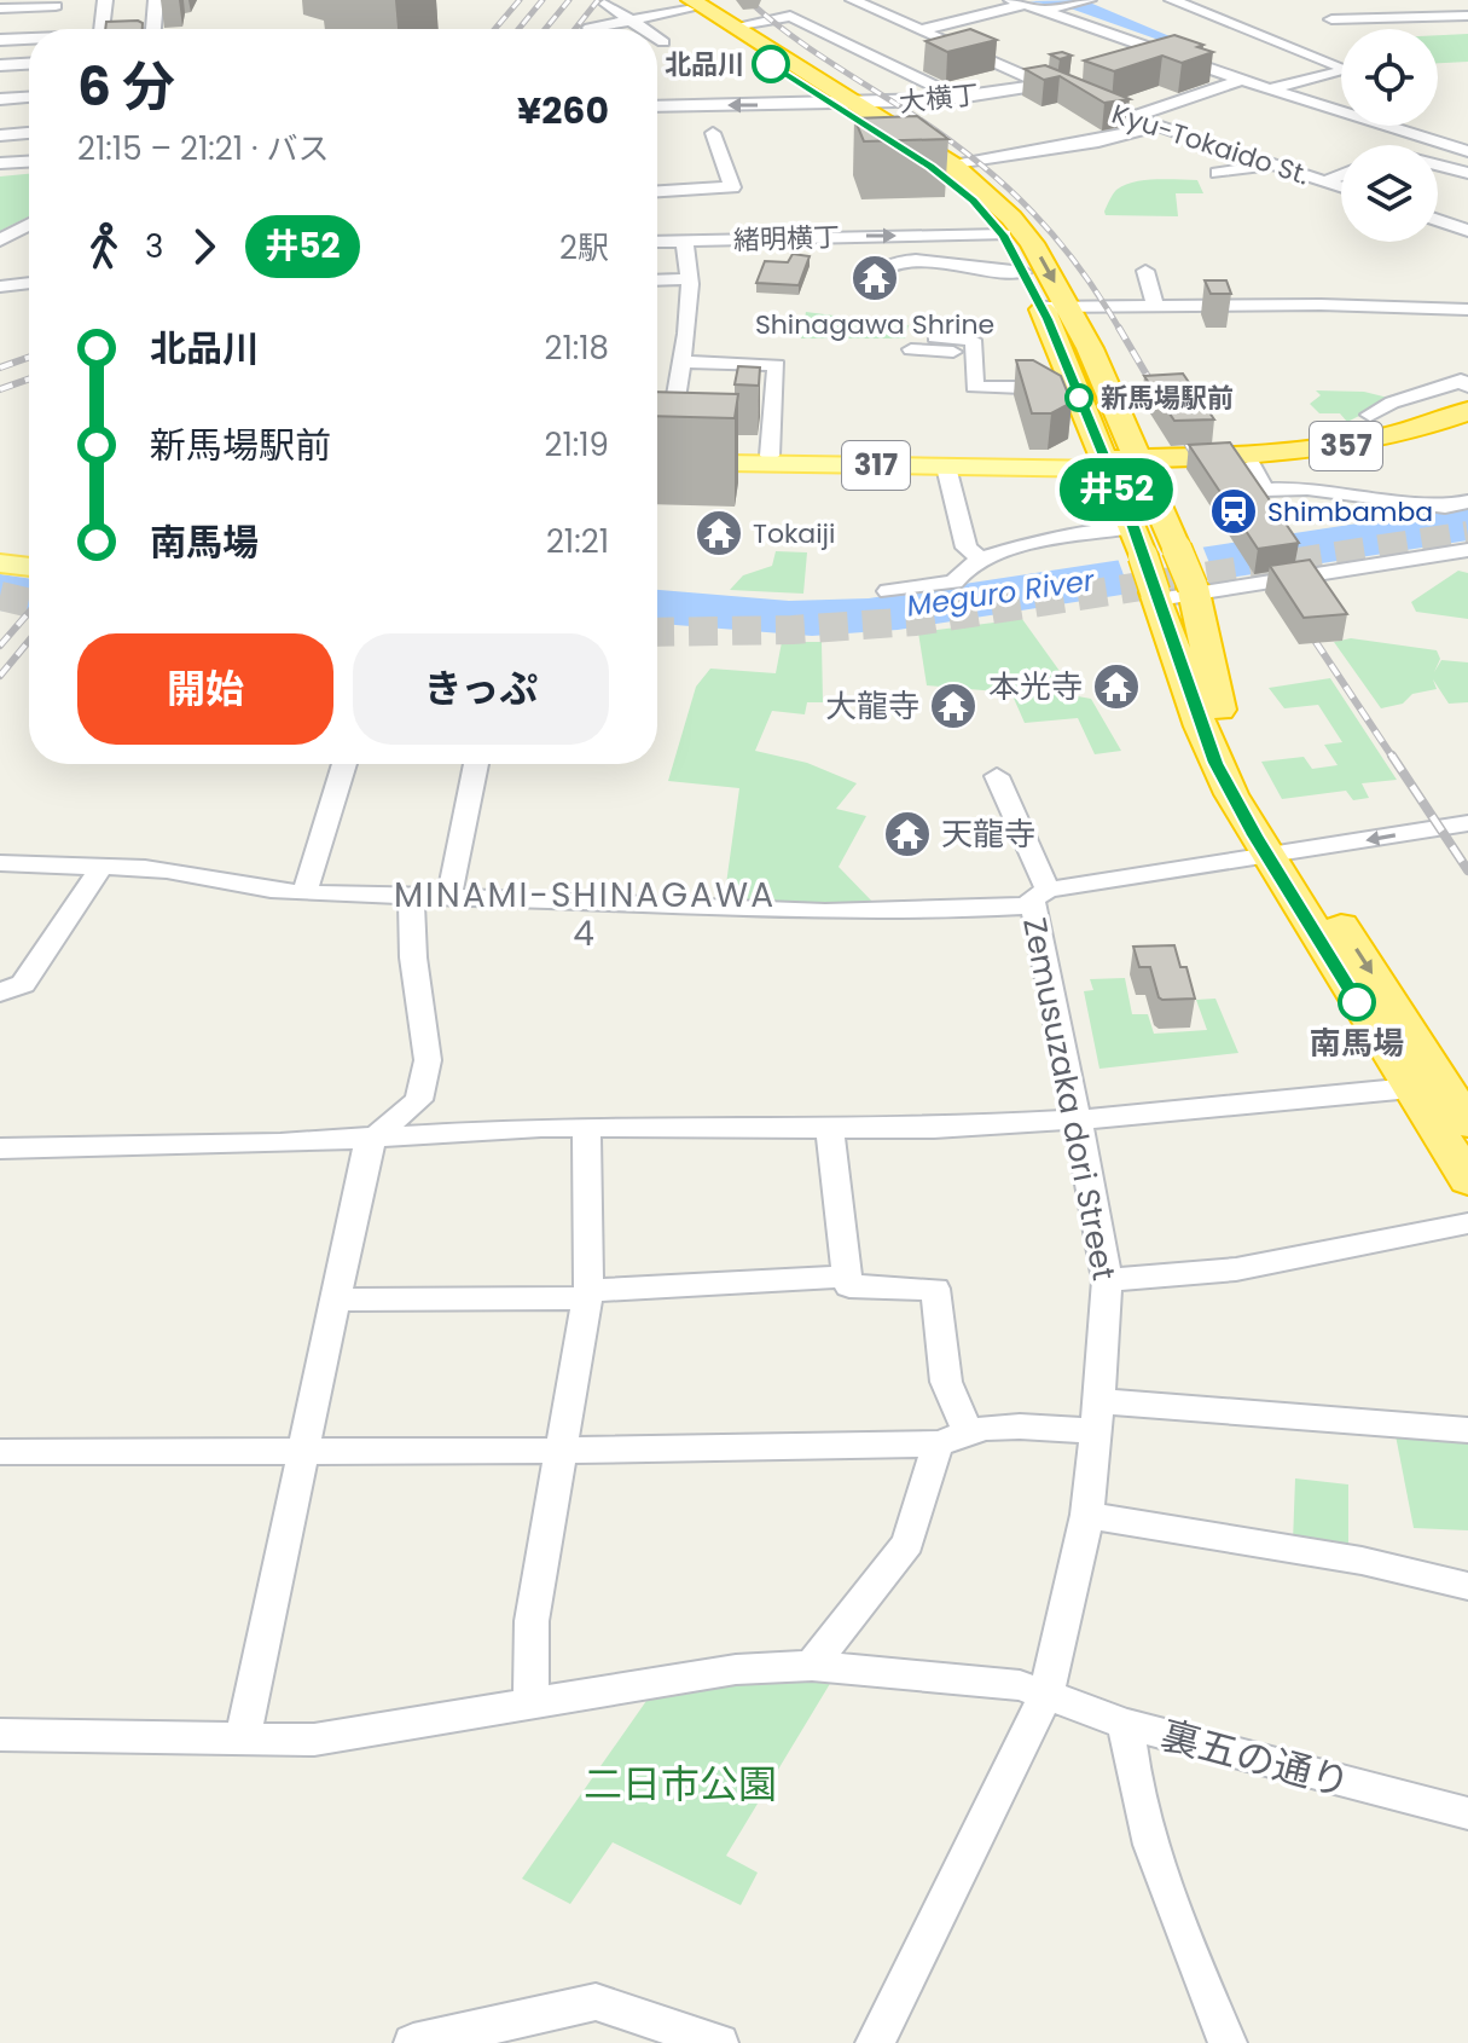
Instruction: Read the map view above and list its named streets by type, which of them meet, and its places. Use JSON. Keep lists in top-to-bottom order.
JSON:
{
  "streets": {
    "highway": ["357"],
    "main road": ["317"],
    "street": [
      "大横丁",
      "Kyu-Tokaido St.",
      "緒明横丁",
      "Zemusuzaka dori Street",
      "裏五の通り"
    ]
  },
  "crossings": [
    ["大横丁", "Kyu-Tokaido St."],
    ["357", "317"],
    ["Zemusuzaka dori Street", "裏五の通り"]
  ],
  "districts": ["MINAMI-SHINAGAWA 4"],
  "water": ["Meguro River"],
  "parks": ["二日市公園"],
  "places": {
    "other": ["北品川", "新馬場駅前", "南馬場"],
    "temple": [
      "Shinagawa Shrine",
      "Tokaiji",
      "本光寺",
      "大龍寺",
      "天龍寺"
    ],
    "station": ["Shimbamba"]
  },
  "lines": ["bus line 井52"],
  "page": {
    "on_map": "井52",
    "heading": ["6 分", "21:15 – 21:21 · バス", "¥260"],
    "legs": ["3", "井52", "2駅"],
    "list": [
      {
        "name": "北品川",
        "value": "21:18"
      },
      {
        "name": "新馬場駅前",
        "value": "21:19"
      },
      {
        "name": "南馬場",
        "value": "21:21"
      }
    ],
    "buttons": ["開始", "きっぷ"]
  }
}
